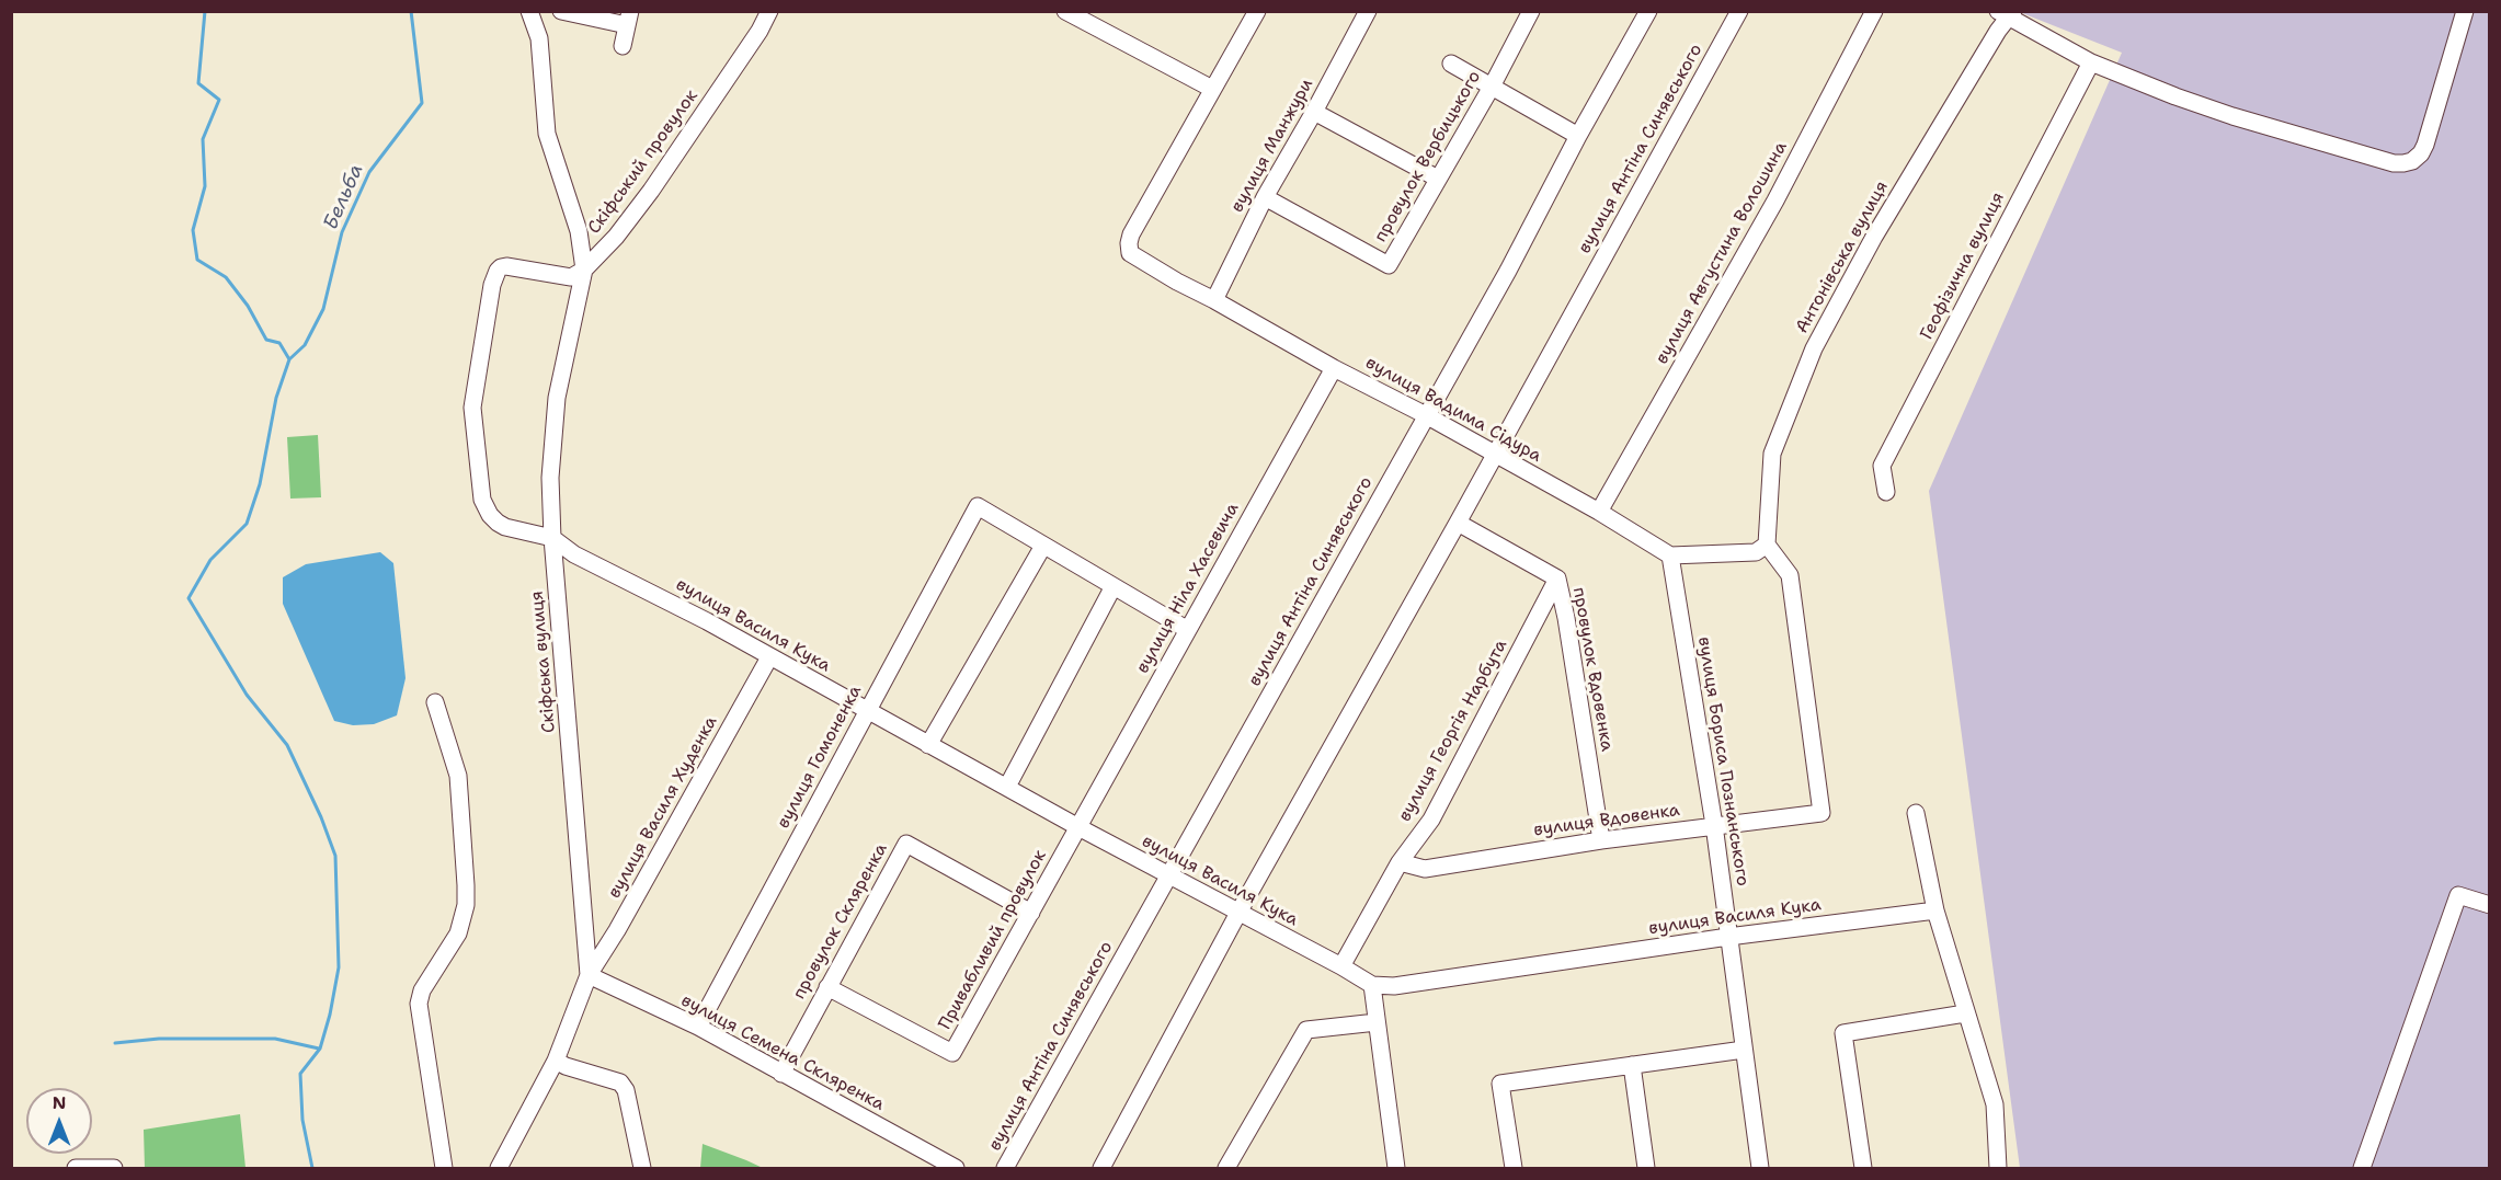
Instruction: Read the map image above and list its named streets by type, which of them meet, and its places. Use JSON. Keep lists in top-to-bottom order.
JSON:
{
  "streets": {
    "street": [
      "вулиця Манжури",
      "вулиця Антіна Синявського",
      "провулок Вербицького",
      "Скіфський провулок",
      "вулиця Августина Волошина",
      "Антонівська вулиця",
      "Геофізична вулиця",
      "вулиця Вадима Сідура",
      "вулиця Ніла Хасевича",
      "вулиця Василя Кука",
      "Скіфська вулиця",
      "провулок Вдовенка",
      "вулиця Георгія Нарбута",
      "вулиця Гомоненка",
      "вулиця Бориса Познанського",
      "вулиця Василя Худенка",
      "вулиця Вдовенка",
      "провулок Скляренка",
      "Привабливий провулок",
      "вулиця Семена Скляренка"
    ]
  },
  "crossings": [
    ["вулиця Манжури", "провулок Вербицького"],
    ["вулиця Манжури", "вулиця Вадима Сідура"],
    ["вулиця Антіна Синявського", "вулиця Вадима Сідура"],
    ["вулиця Антіна Синявського", "вулиця Василя Кука"],
    ["вулиця Антіна Синявського", "провулок Вдовенка"],
    ["вулиця Августина Волошина", "вулиця Вадима Сідура"],
    ["Антонівська вулиця", "вулиця Вдовенка"],
    ["вулиця Вадима Сідура", "вулиця Ніла Хасевича"],
    ["вулиця Вадима Сідура", "вулиця Бориса Познанського"],
    ["вулиця Ніла Хасевича", "вулиця Василя Кука"],
    ["вулиця Ніла Хасевича", "Привабливий провулок"],
    ["вулиця Василя Кука", "Скіфська вулиця"],
    ["вулиця Василя Кука", "вулиця Георгія Нарбута"],
    ["вулиця Василя Кука", "вулиця Гомоненка"],
    ["вулиця Василя Кука", "вулиця Бориса Познанського"],
    ["вулиця Василя Кука", "вулиця Василя Худенка"],
    ["вулиця Василя Кука", "Привабливий провулок"],
    ["Скіфська вулиця", "вулиця Василя Худенка"],
    ["Скіфська вулиця", "вулиця Семена Скляренка"],
    ["провулок Вдовенка", "вулиця Георгія Нарбута"],
    ["провулок Вдовенка", "вулиця Вдовенка"],
    ["вулиця Георгія Нарбута", "вулиця Вдовенка"],
    ["вулиця Гомоненка", "вулиця Семена Скляренка"],
    ["вулиця Бориса Познанського", "вулиця Вдовенка"],
    ["вулиця Василя Худенка", "вулиця Семена Скляренка"],
    ["провулок Скляренка", "Привабливий провулок"],
    ["провулок Скляренка", "вулиця Семена Скляренка"]
  ],
  "water": ["Бельба"],
  "north": "top"
}
